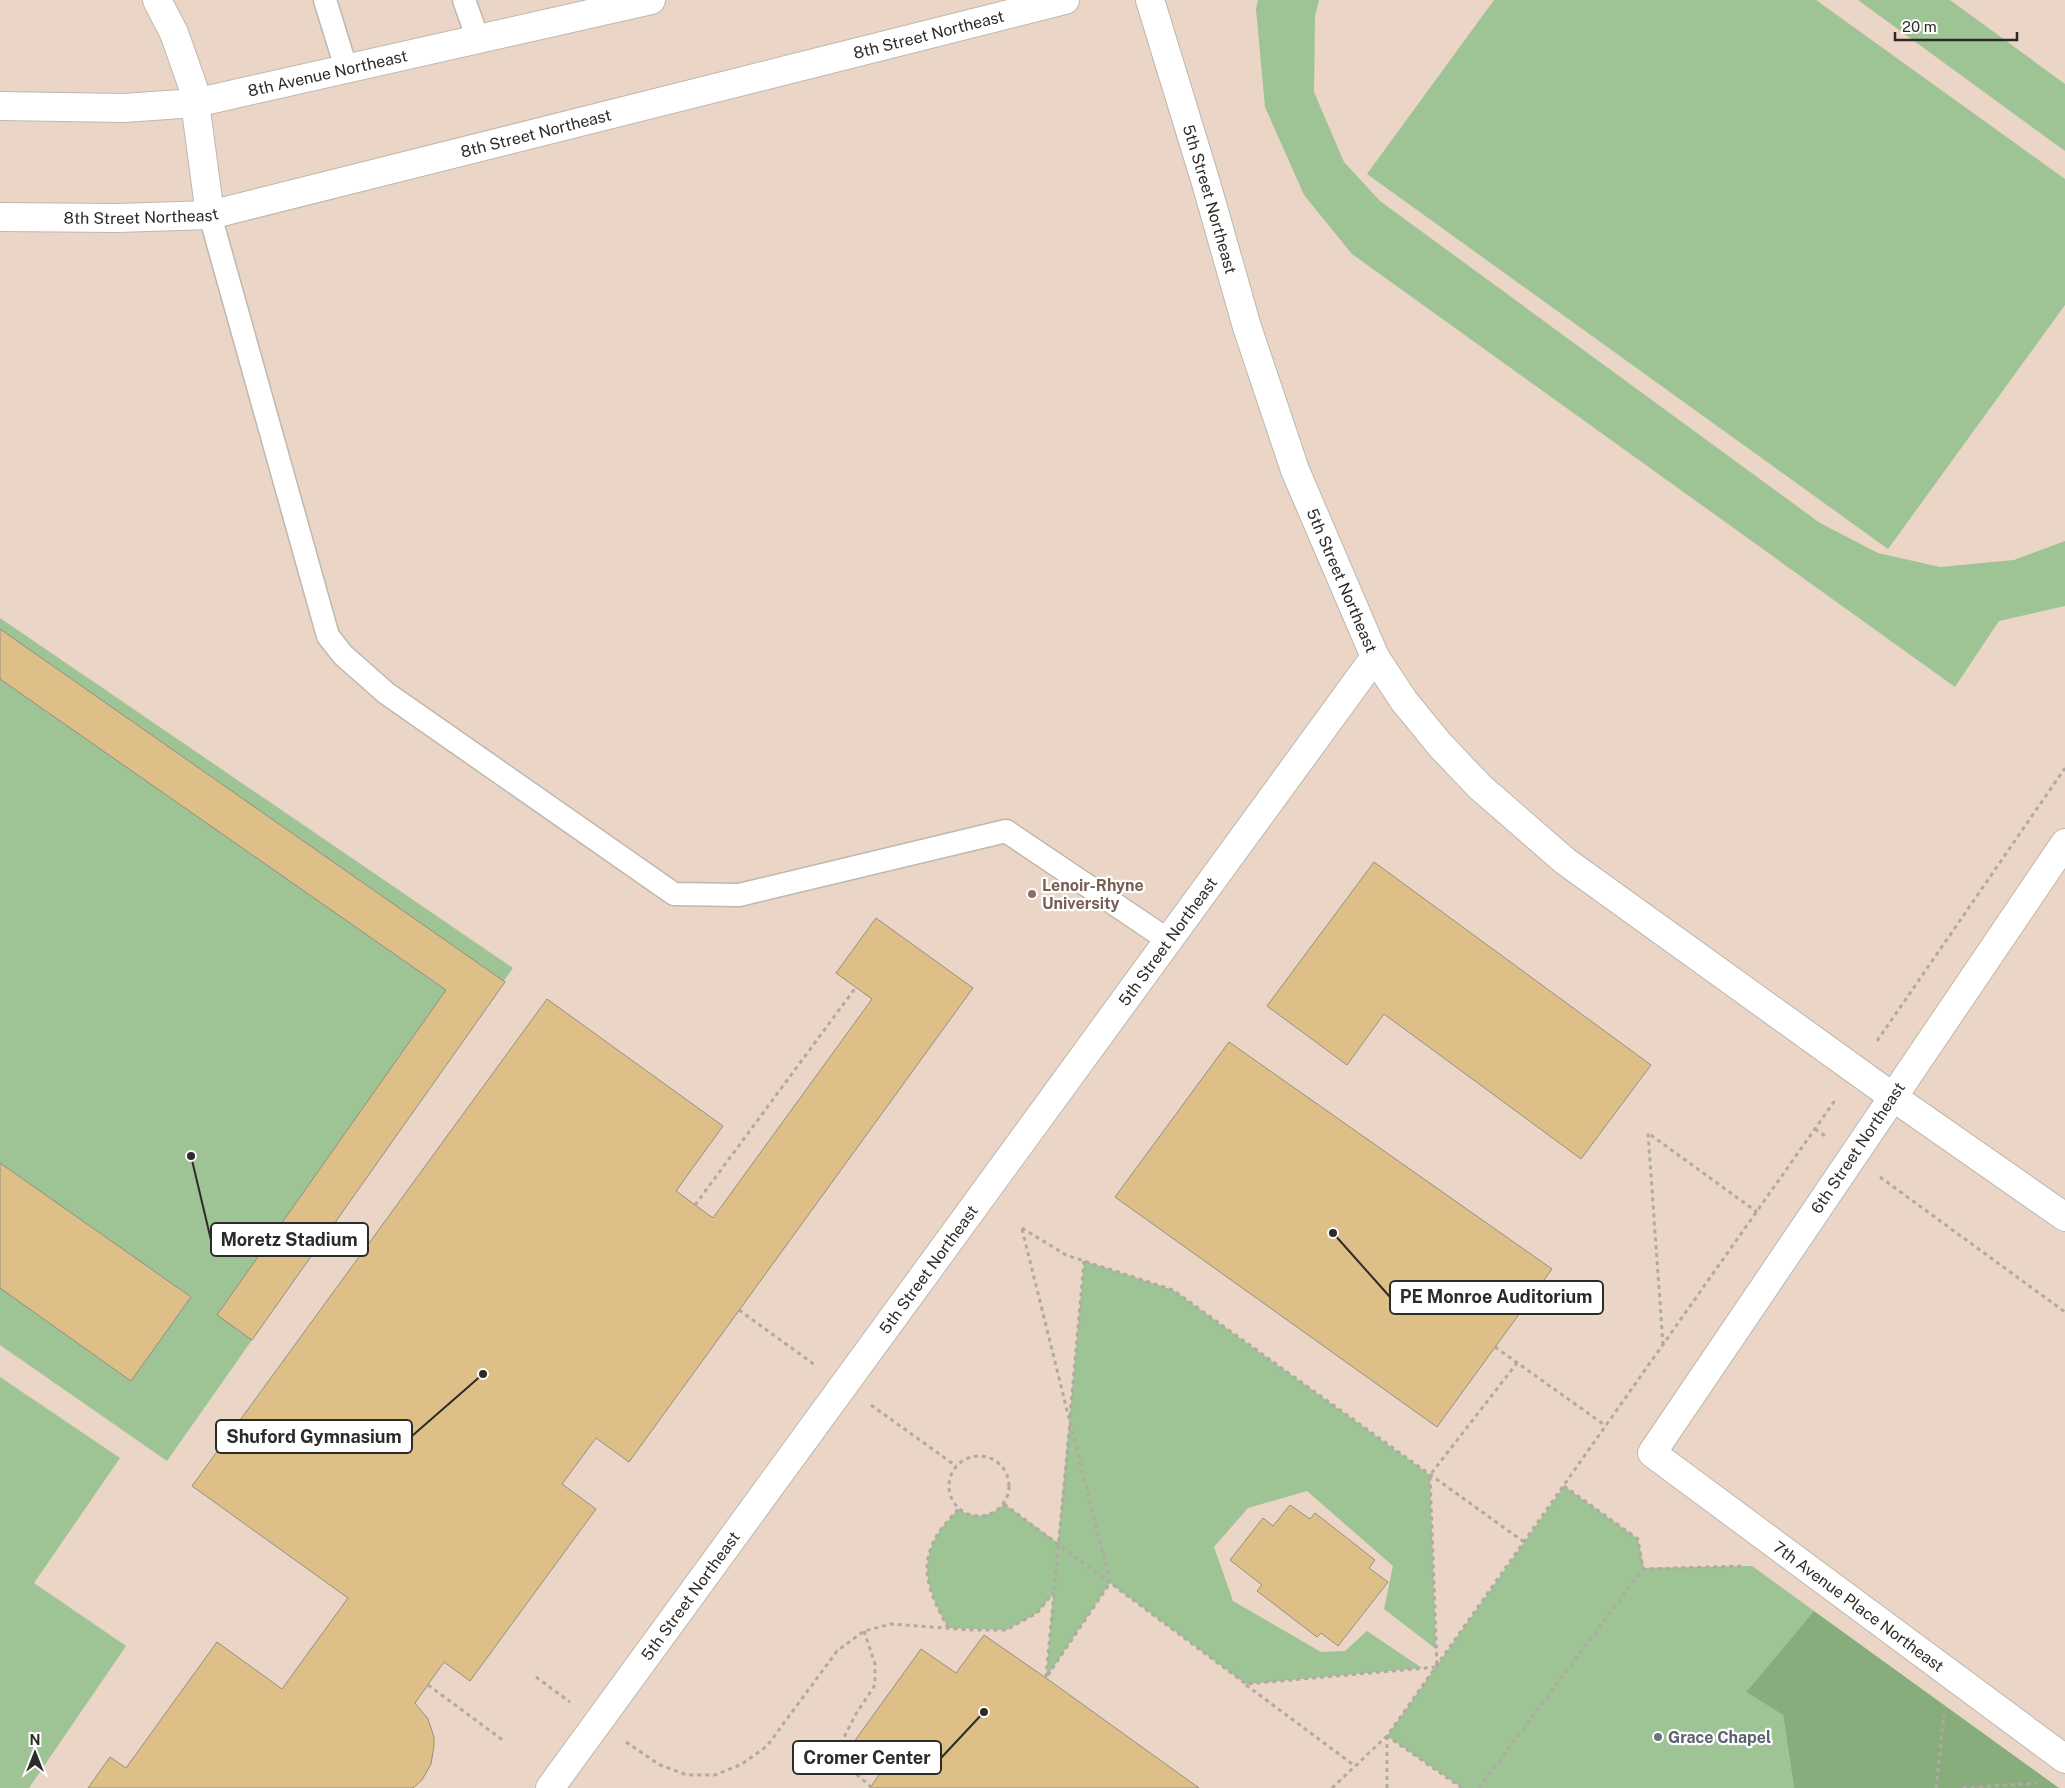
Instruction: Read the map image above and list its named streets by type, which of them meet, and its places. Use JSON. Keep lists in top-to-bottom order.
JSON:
{
  "streets": {
    "street": [
      "8th Street Northeast",
      "8th Avenue Northeast",
      "5th Street Northeast",
      "6th Street Northeast",
      "7th Avenue Place Northeast"
    ]
  },
  "crossings": [
    ["6th Street Northeast", "7th Avenue Place Northeast"]
  ],
  "places": [
    "Lenoir-Rhyne University",
    "Moretz Stadium",
    "PE Monroe Auditorium",
    "Shuford Gymnasium",
    "Cromer Center",
    "Grace Chapel"
  ],
  "scale_bar": "20 m",
  "north": "top"
}
